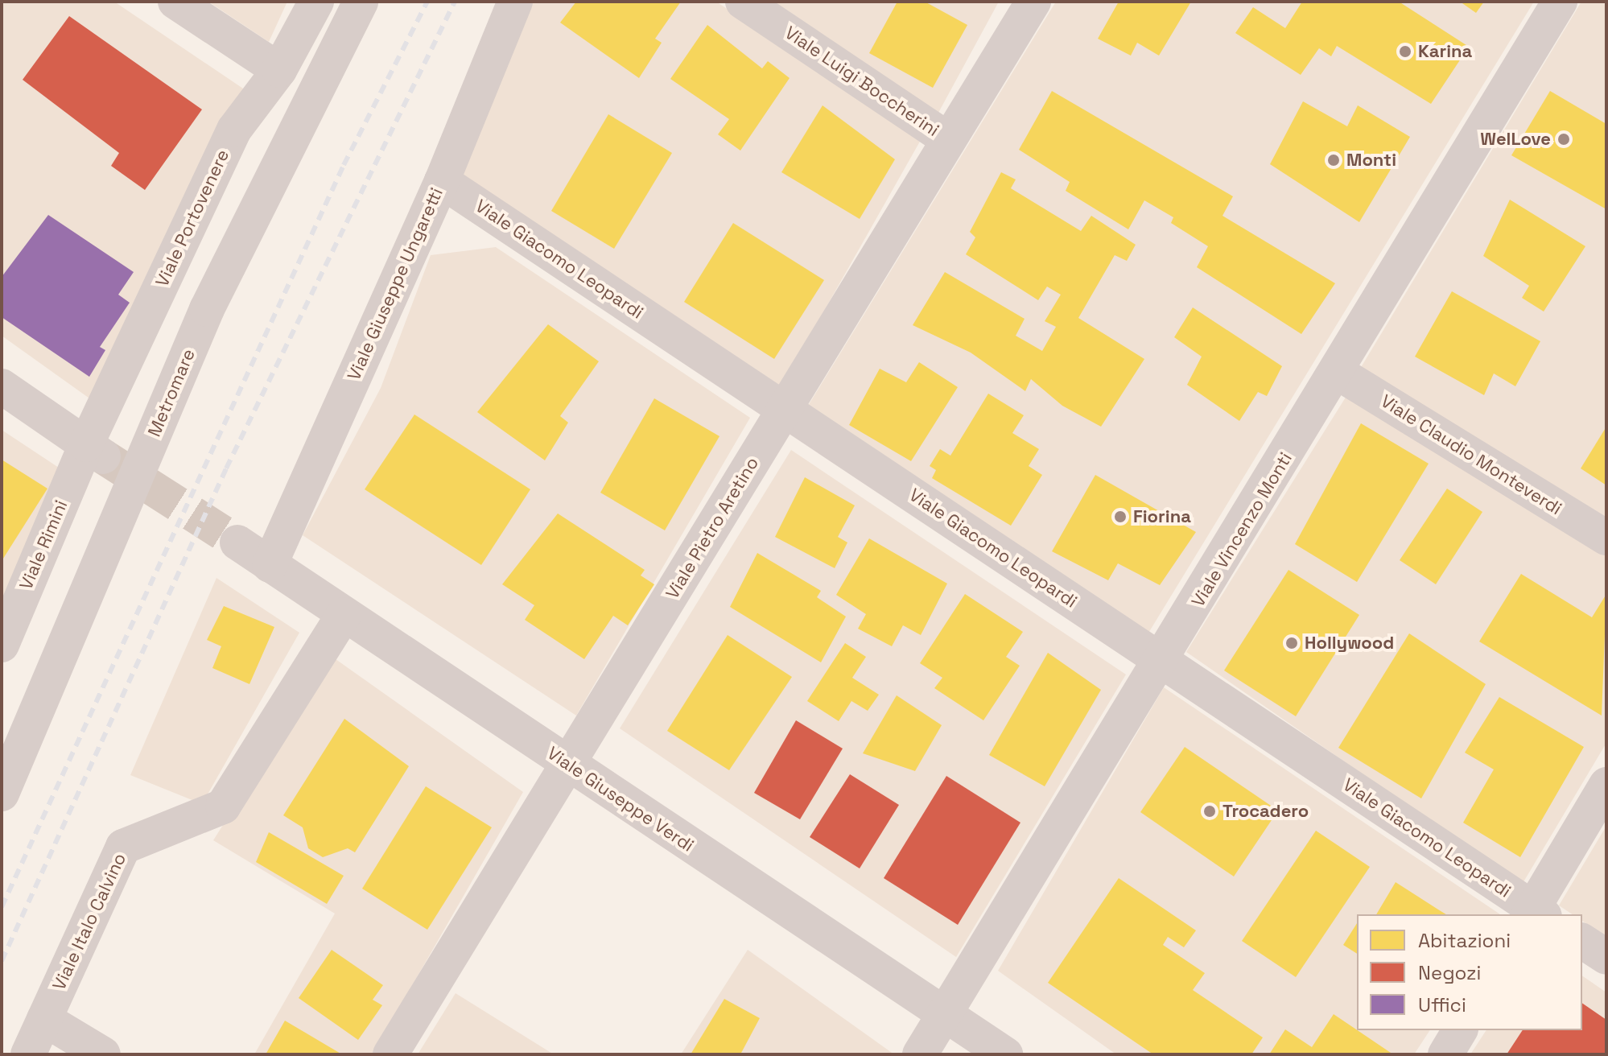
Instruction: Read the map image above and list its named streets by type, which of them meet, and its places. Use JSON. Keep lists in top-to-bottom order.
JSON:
{
  "streets": {
    "street": [
      "Viale Luigi Boccherini",
      "Viale Portovenere",
      "Viale Giacomo Leopardi",
      "Viale Giuseppe Ungaretti",
      "Metromare",
      "Viale Claudio Monteverdi",
      "Viale Pietro Aretino",
      "Viale Vincenzo Monti",
      "Viale Rimini",
      "Viale Giuseppe Verdi",
      "Viale Italo Calvino"
    ]
  },
  "crossings": [
    ["Viale Luigi Boccherini", "Viale Pietro Aretino"],
    ["Viale Portovenere", "Viale Rimini"],
    ["Viale Giacomo Leopardi", "Viale Giuseppe Ungaretti"],
    ["Viale Giacomo Leopardi", "Viale Pietro Aretino"],
    ["Viale Giacomo Leopardi", "Viale Vincenzo Monti"],
    ["Viale Giuseppe Ungaretti", "Viale Giuseppe Verdi"],
    ["Viale Claudio Monteverdi", "Viale Vincenzo Monti"],
    ["Viale Pietro Aretino", "Viale Giuseppe Verdi"],
    ["Viale Vincenzo Monti", "Viale Giuseppe Verdi"],
    ["Viale Giuseppe Verdi", "Viale Italo Calvino"]
  ],
  "places": [
    "Karina",
    "WelLove",
    "Monti",
    "Fiorina",
    "Hollywood",
    "Trocadero"
  ],
  "legend": ["Abitazioni", "Negozi", "Uffici"]
}
